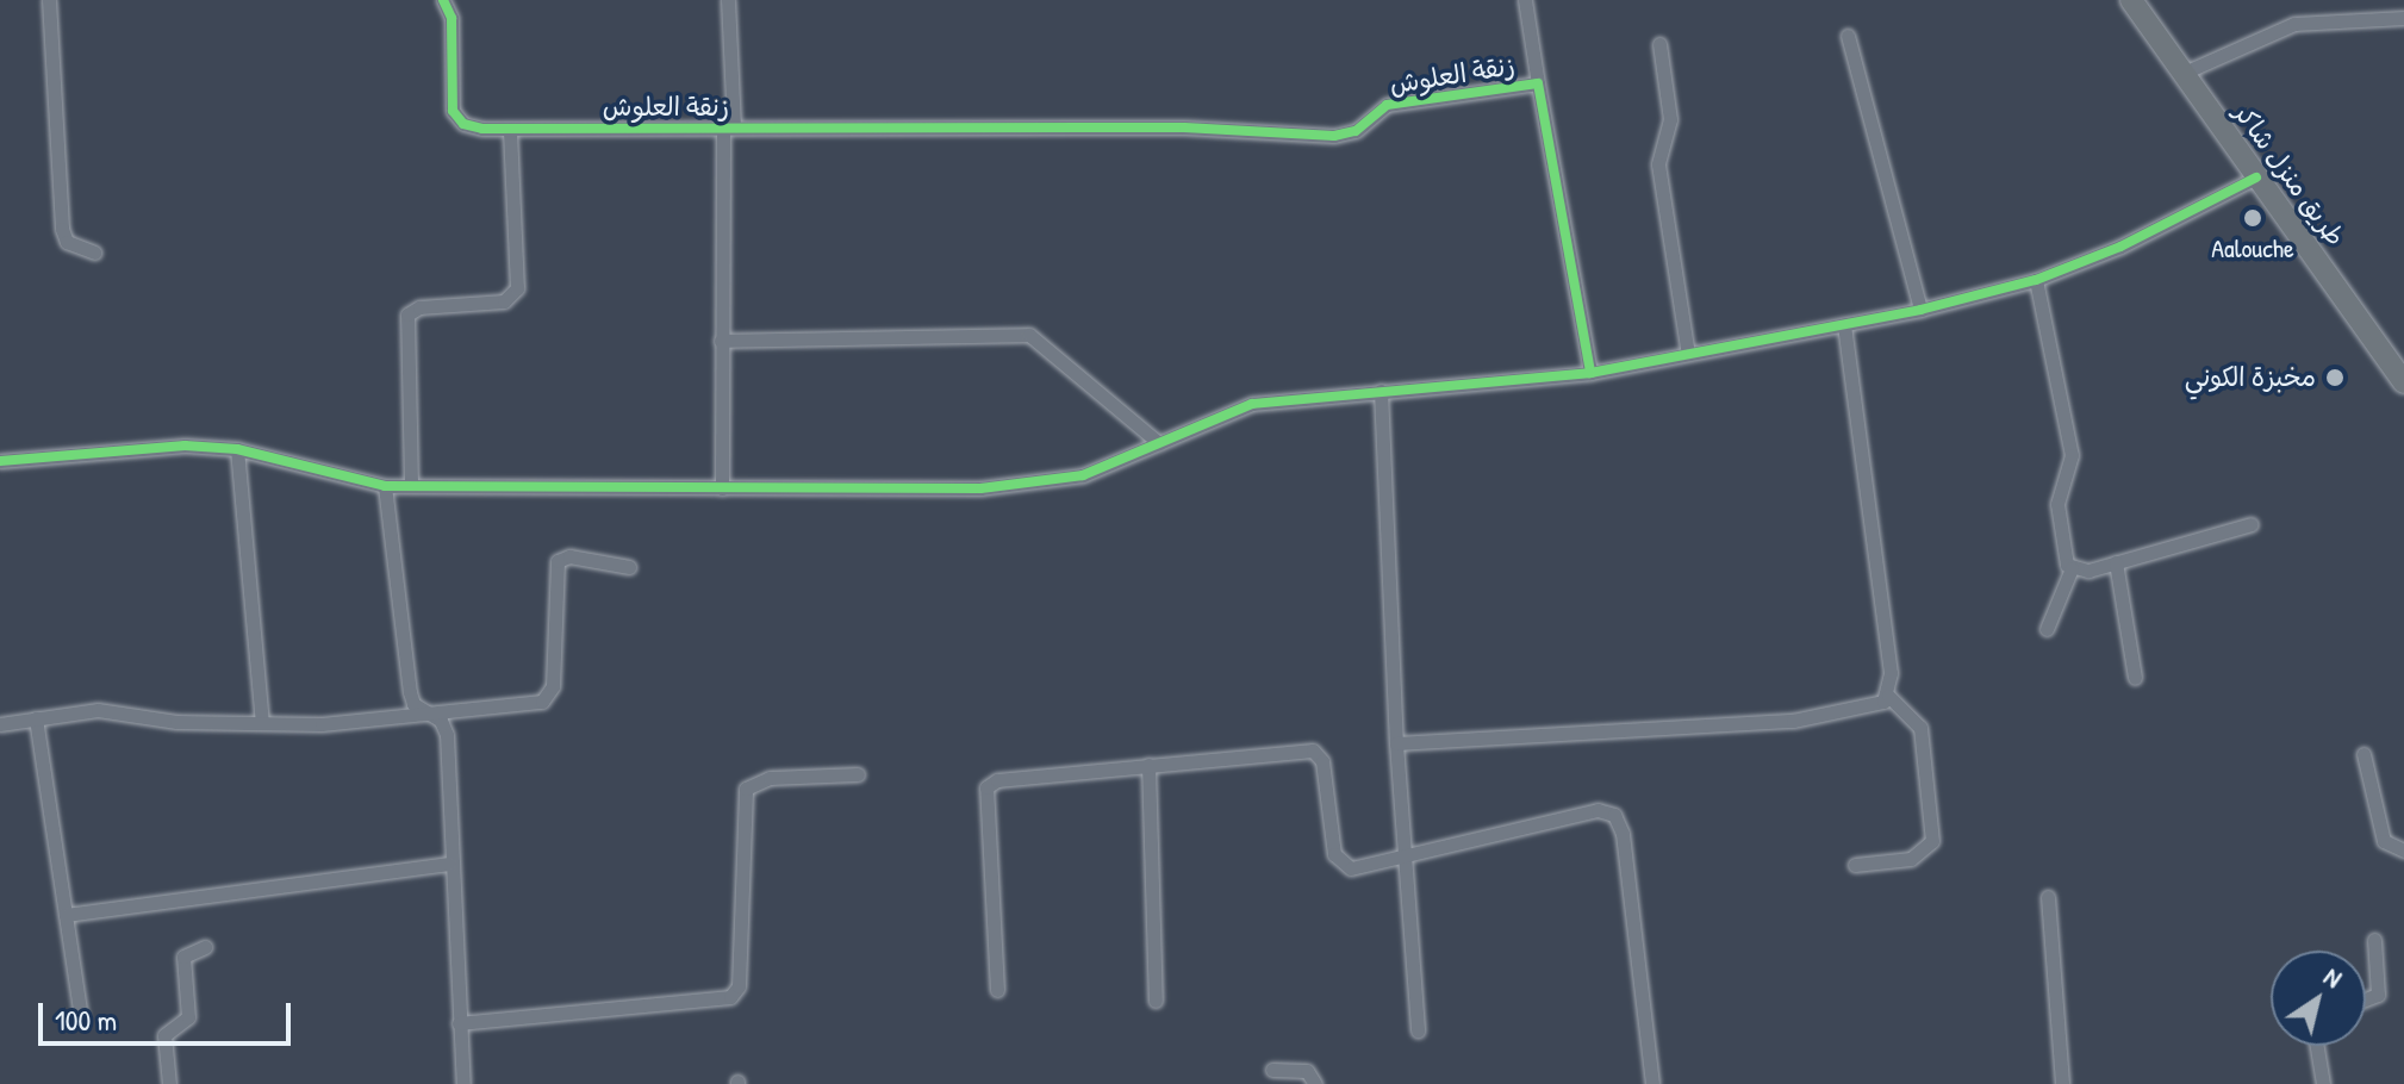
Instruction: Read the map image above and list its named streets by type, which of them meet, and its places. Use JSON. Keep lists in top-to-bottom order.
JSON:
{
  "streets": {
    "main road": ["طريق منزل شاكر"],
    "street": ["زنقة العلوش"]
  },
  "places": ["Aalouche", "مخبزة الكوني"],
  "scale_bar": "100 m",
  "north": "top right"
}
